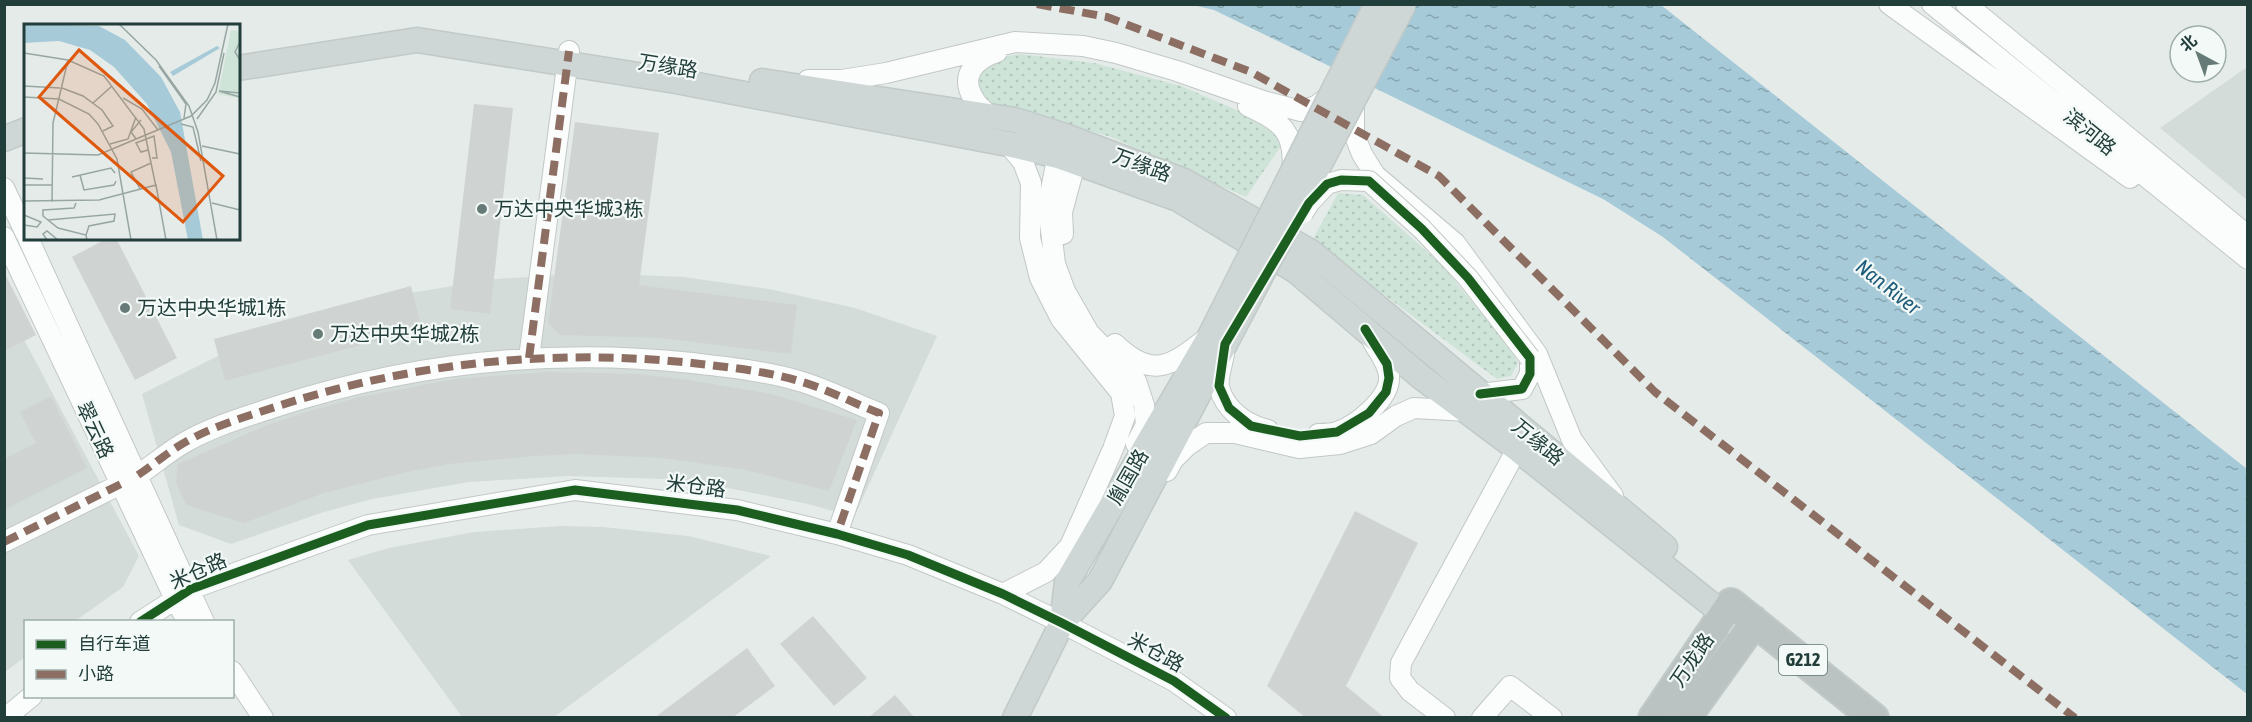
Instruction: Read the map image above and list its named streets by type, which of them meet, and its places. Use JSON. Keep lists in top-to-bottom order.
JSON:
{
  "streets": {
    "highway": ["万缘路", "万龙路", "G212"],
    "main road": ["胤国路"],
    "street": ["滨河路", "翠云路", "米仓路"]
  },
  "crossings": [
    ["万缘路", "万龙路"],
    ["翠云路", "米仓路"],
    ["胤国路", "米仓路"]
  ],
  "water": ["Nan River"],
  "places": ["万达中央华城3栋", "万达中央华城1栋", "万达中央华城2栋"],
  "legend": ["自行车道", "小路"],
  "north": "top left"
}
